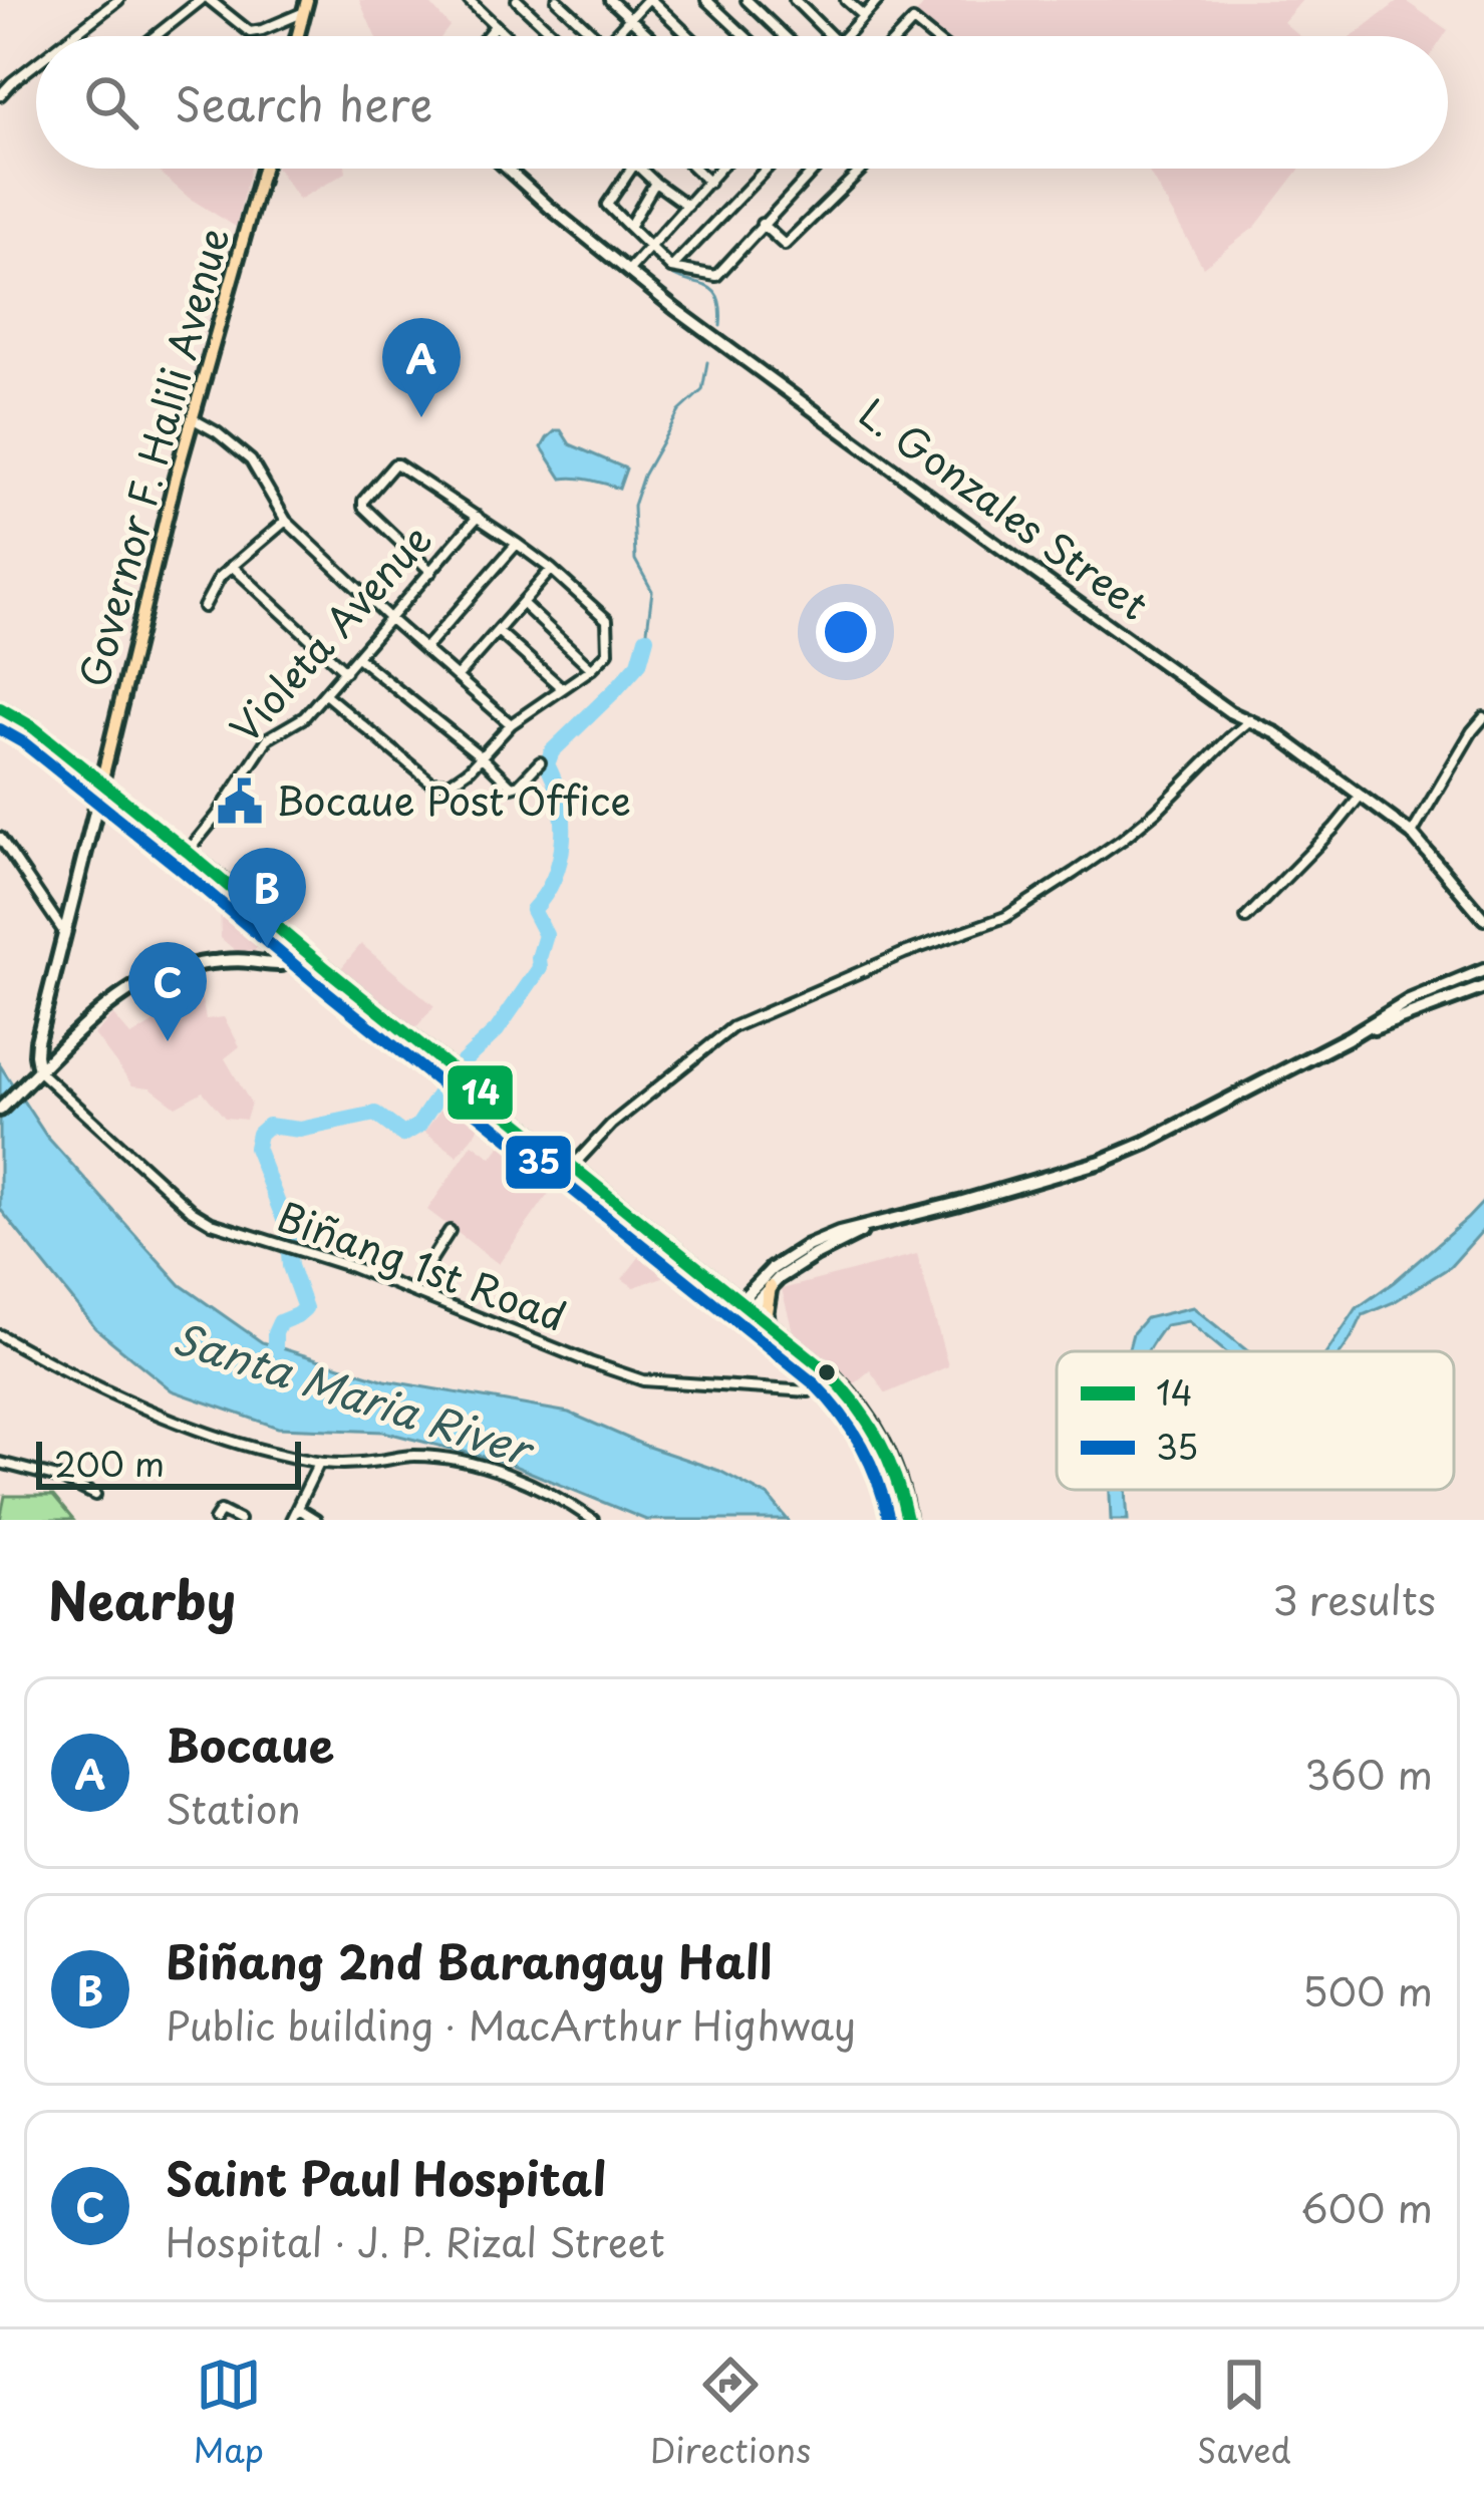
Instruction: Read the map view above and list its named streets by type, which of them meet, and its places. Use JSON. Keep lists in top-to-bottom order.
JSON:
{
  "streets": {
    "main road": ["Governor F. Halili Avenue"],
    "street": ["L. Gonzales Street", "Violeta Avenue", "Biñang 1st Road"]
  },
  "water": ["Santa Maria River"],
  "places": {
    "public building": ["Bocaue Post Office"]
  },
  "lines": ["transit line 14", "transit line 35"],
  "legend": ["14", "35"],
  "scale_bar": "200 m",
  "page": {
    "search": "Search here",
    "pins": ["A", "B", "C"],
    "scale": "200 m",
    "heading": ["Nearby", "3 results"],
    "list": [
      {
        "mark": "A",
        "name": "Bocaue",
        "note": "Station",
        "value": "360 m"
      },
      {
        "mark": "B",
        "name": "Biñang 2nd Barangay Hall",
        "note": "Public building · MacArthur Highway",
        "value": "500 m"
      },
      {
        "mark": "C",
        "name": "Saint Paul Hospital",
        "note": "Hospital · J. P. Rizal Street",
        "value": "600 m"
      }
    ],
    "nav": ["Map", "Directions", "Saved"]
  }
}
